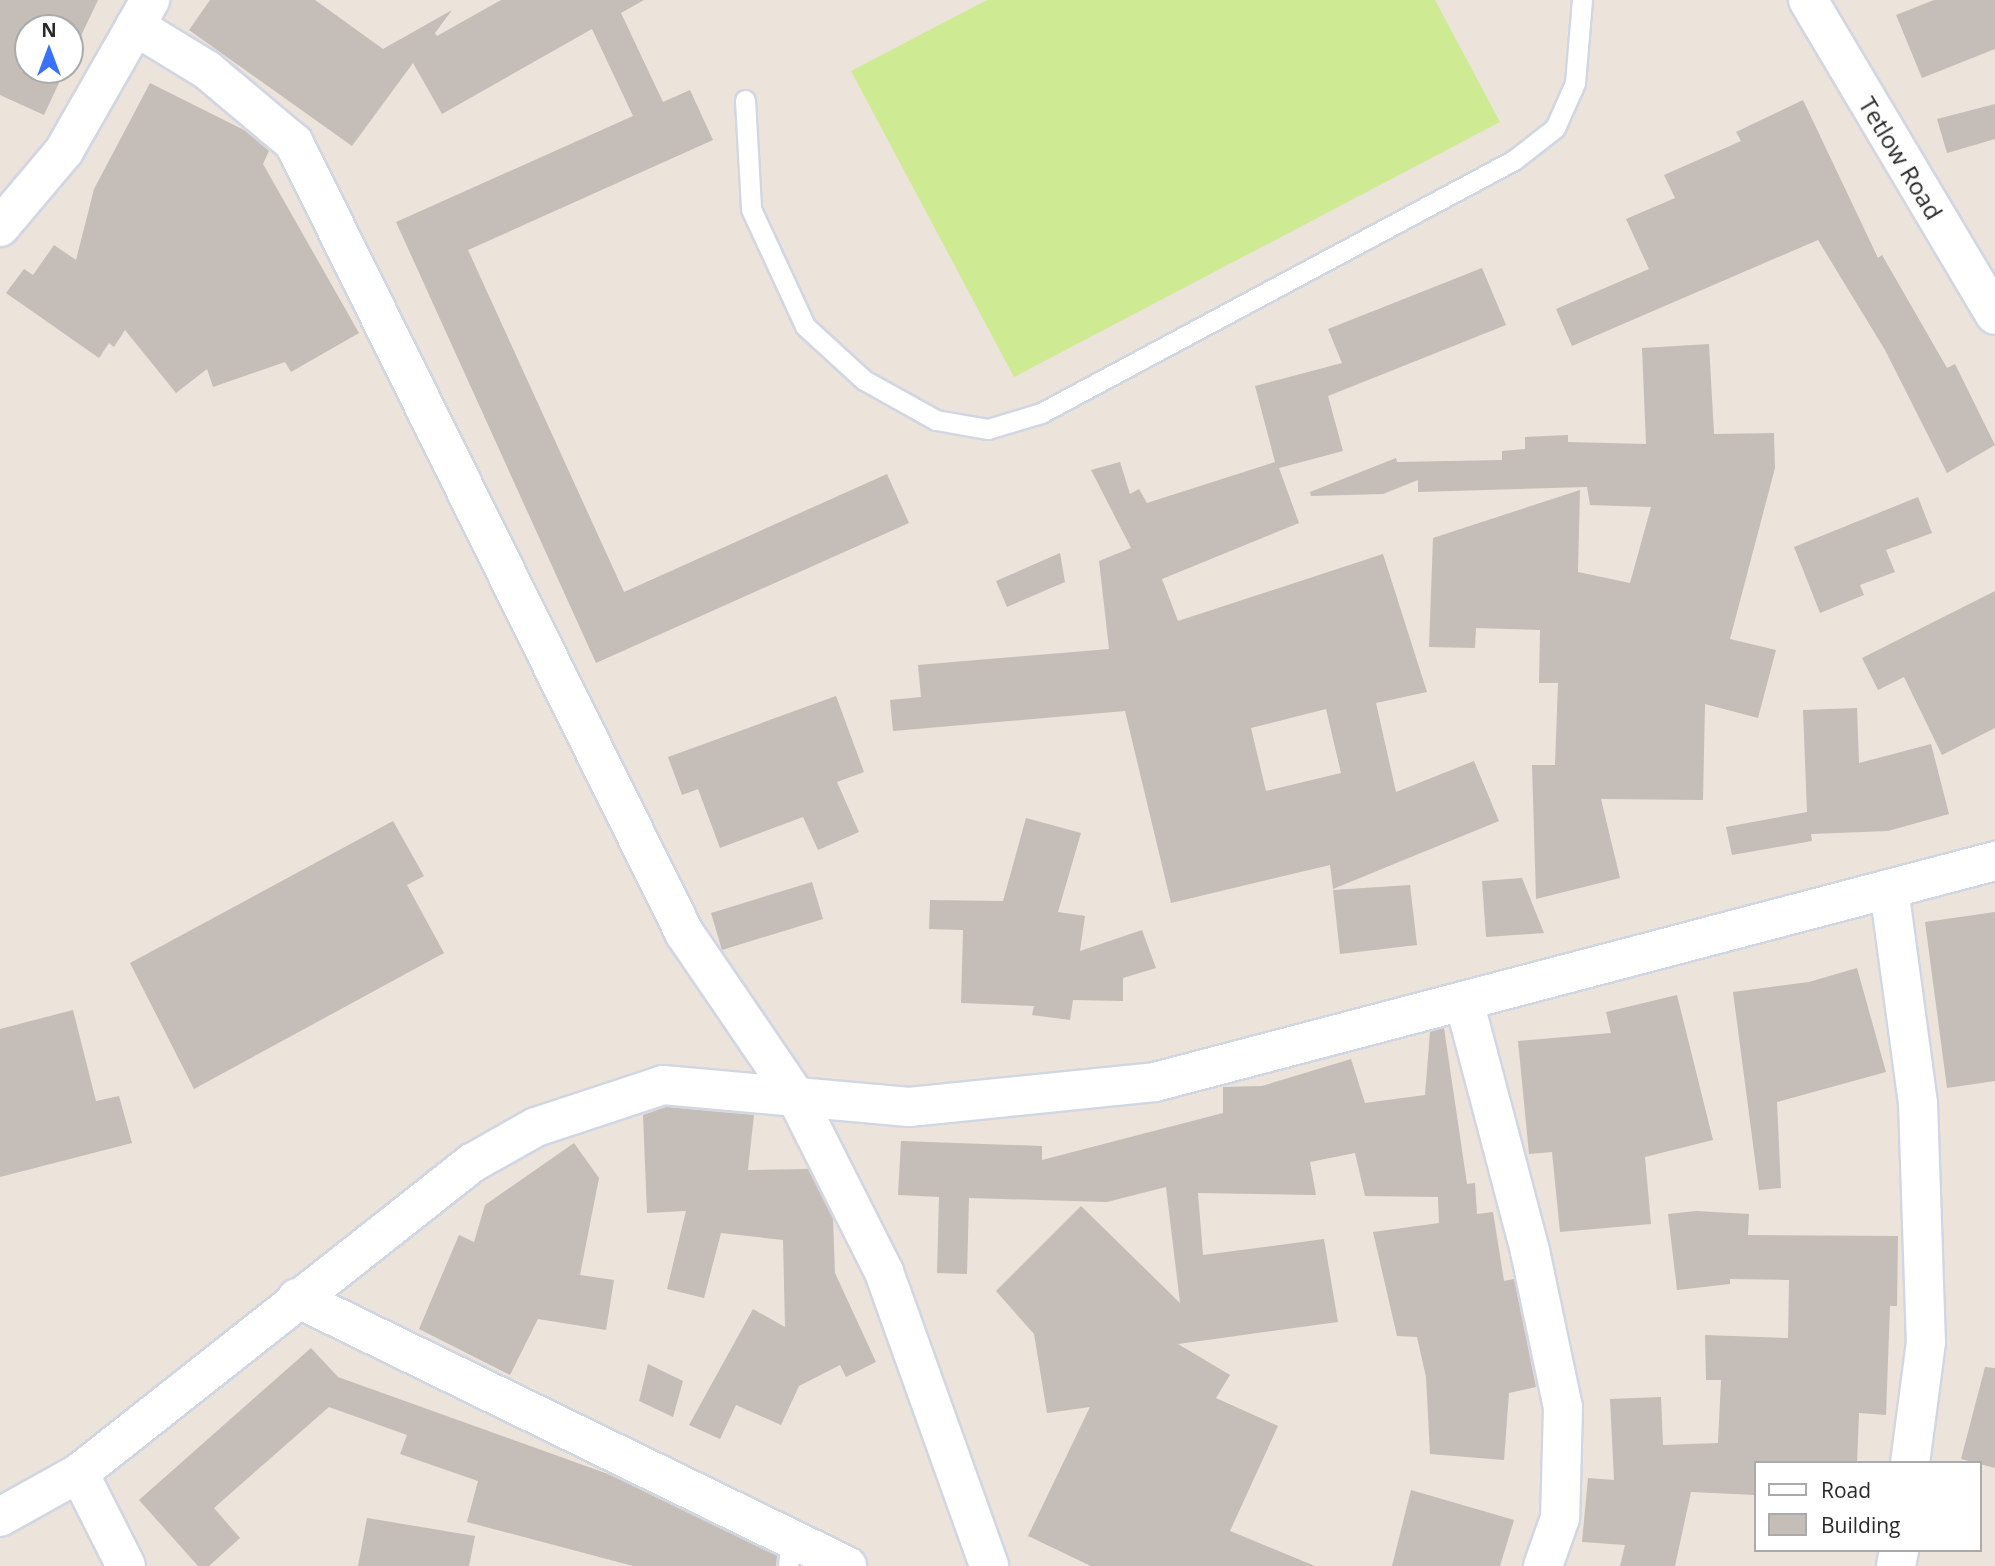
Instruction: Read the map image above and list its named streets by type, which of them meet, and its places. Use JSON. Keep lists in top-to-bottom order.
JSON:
{
  "streets": {
    "street": ["Tetlow Road"]
  },
  "legend": ["Road", "Building"],
  "north": "top"
}
